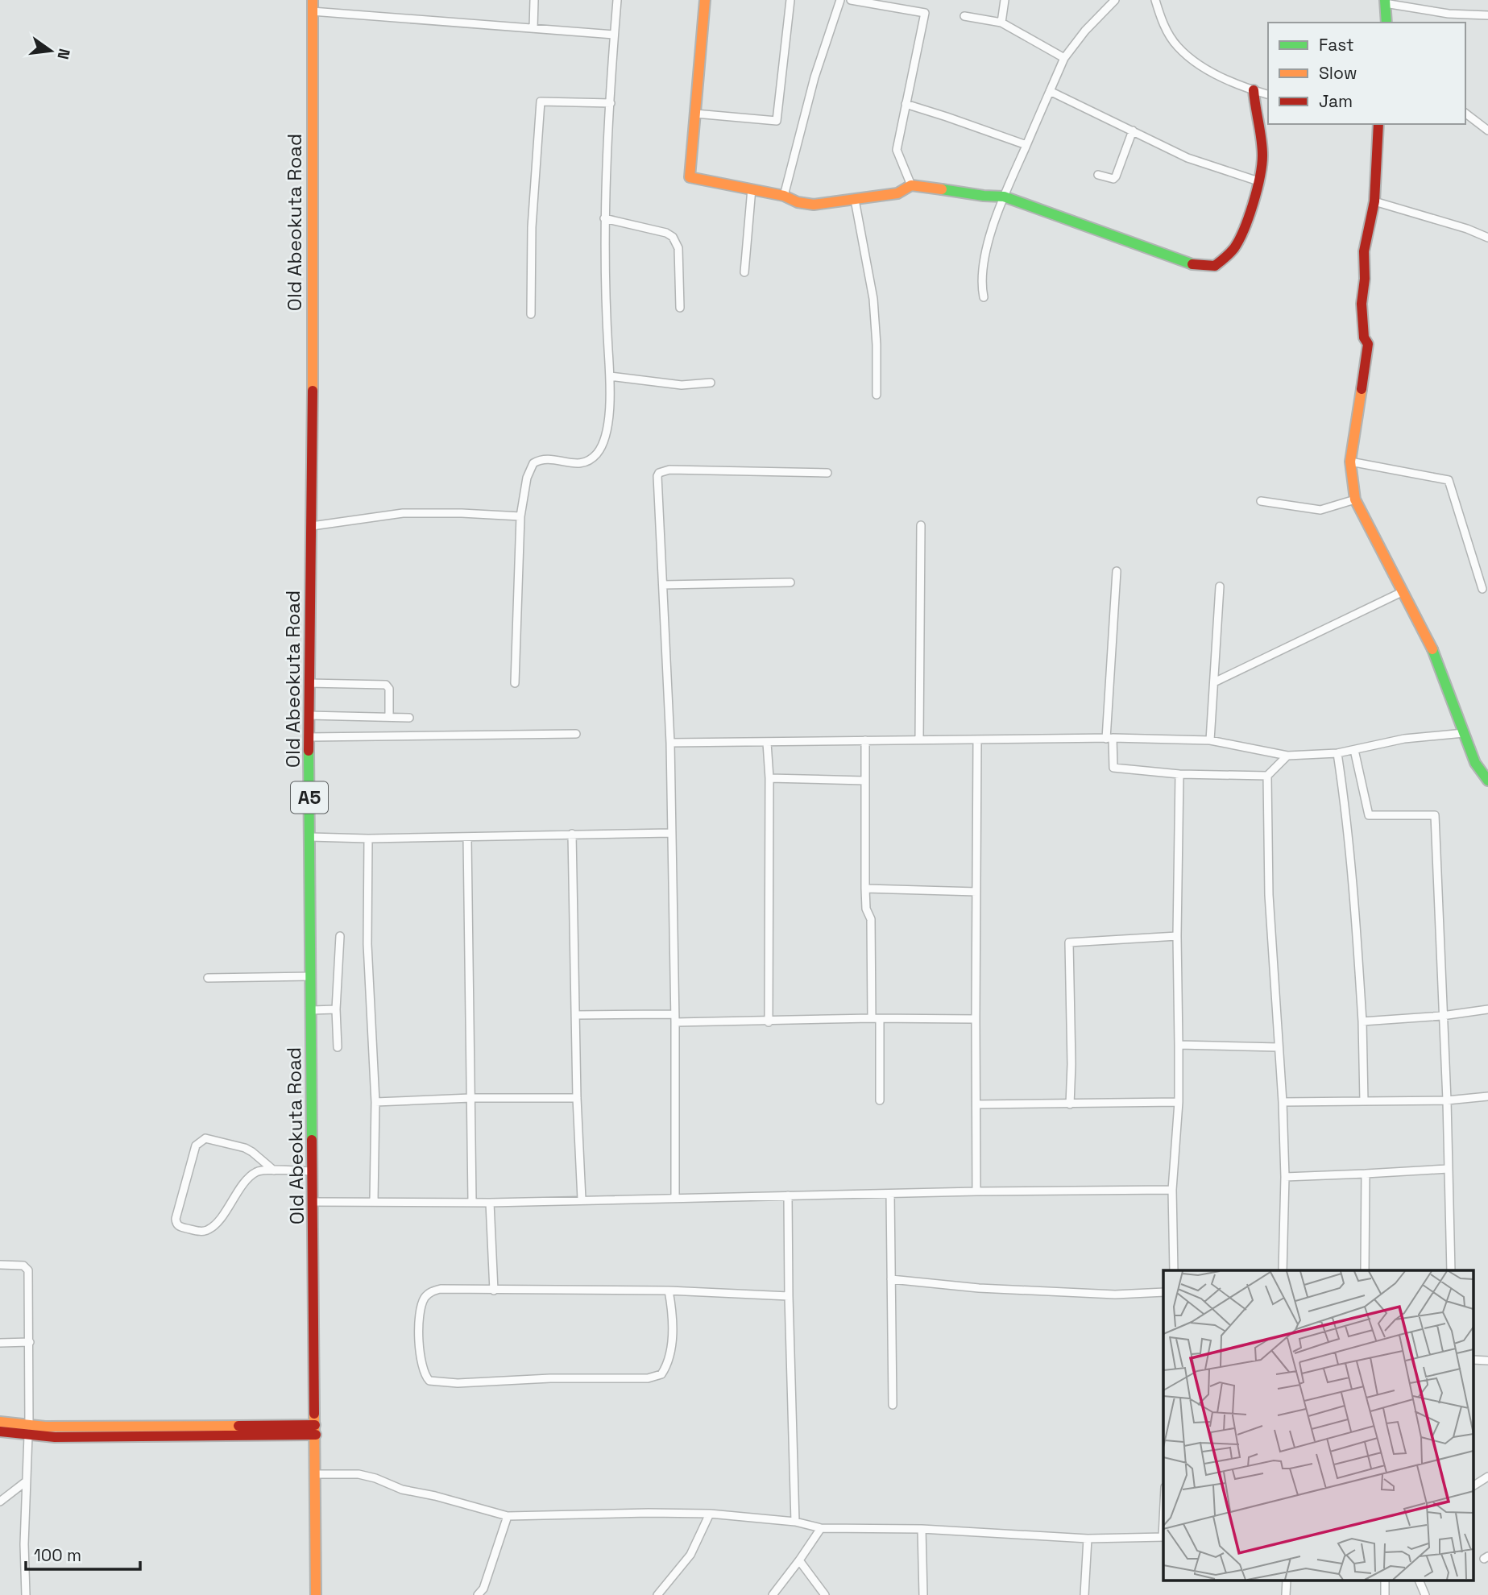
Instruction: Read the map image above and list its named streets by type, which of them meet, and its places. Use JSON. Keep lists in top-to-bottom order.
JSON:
{
  "streets": {
    "main road": ["Old Abeokuta Road", "A5"]
  },
  "legend": ["Fast", "Slow", "Jam"],
  "scale_bar": "100 m",
  "north": "right"
}
